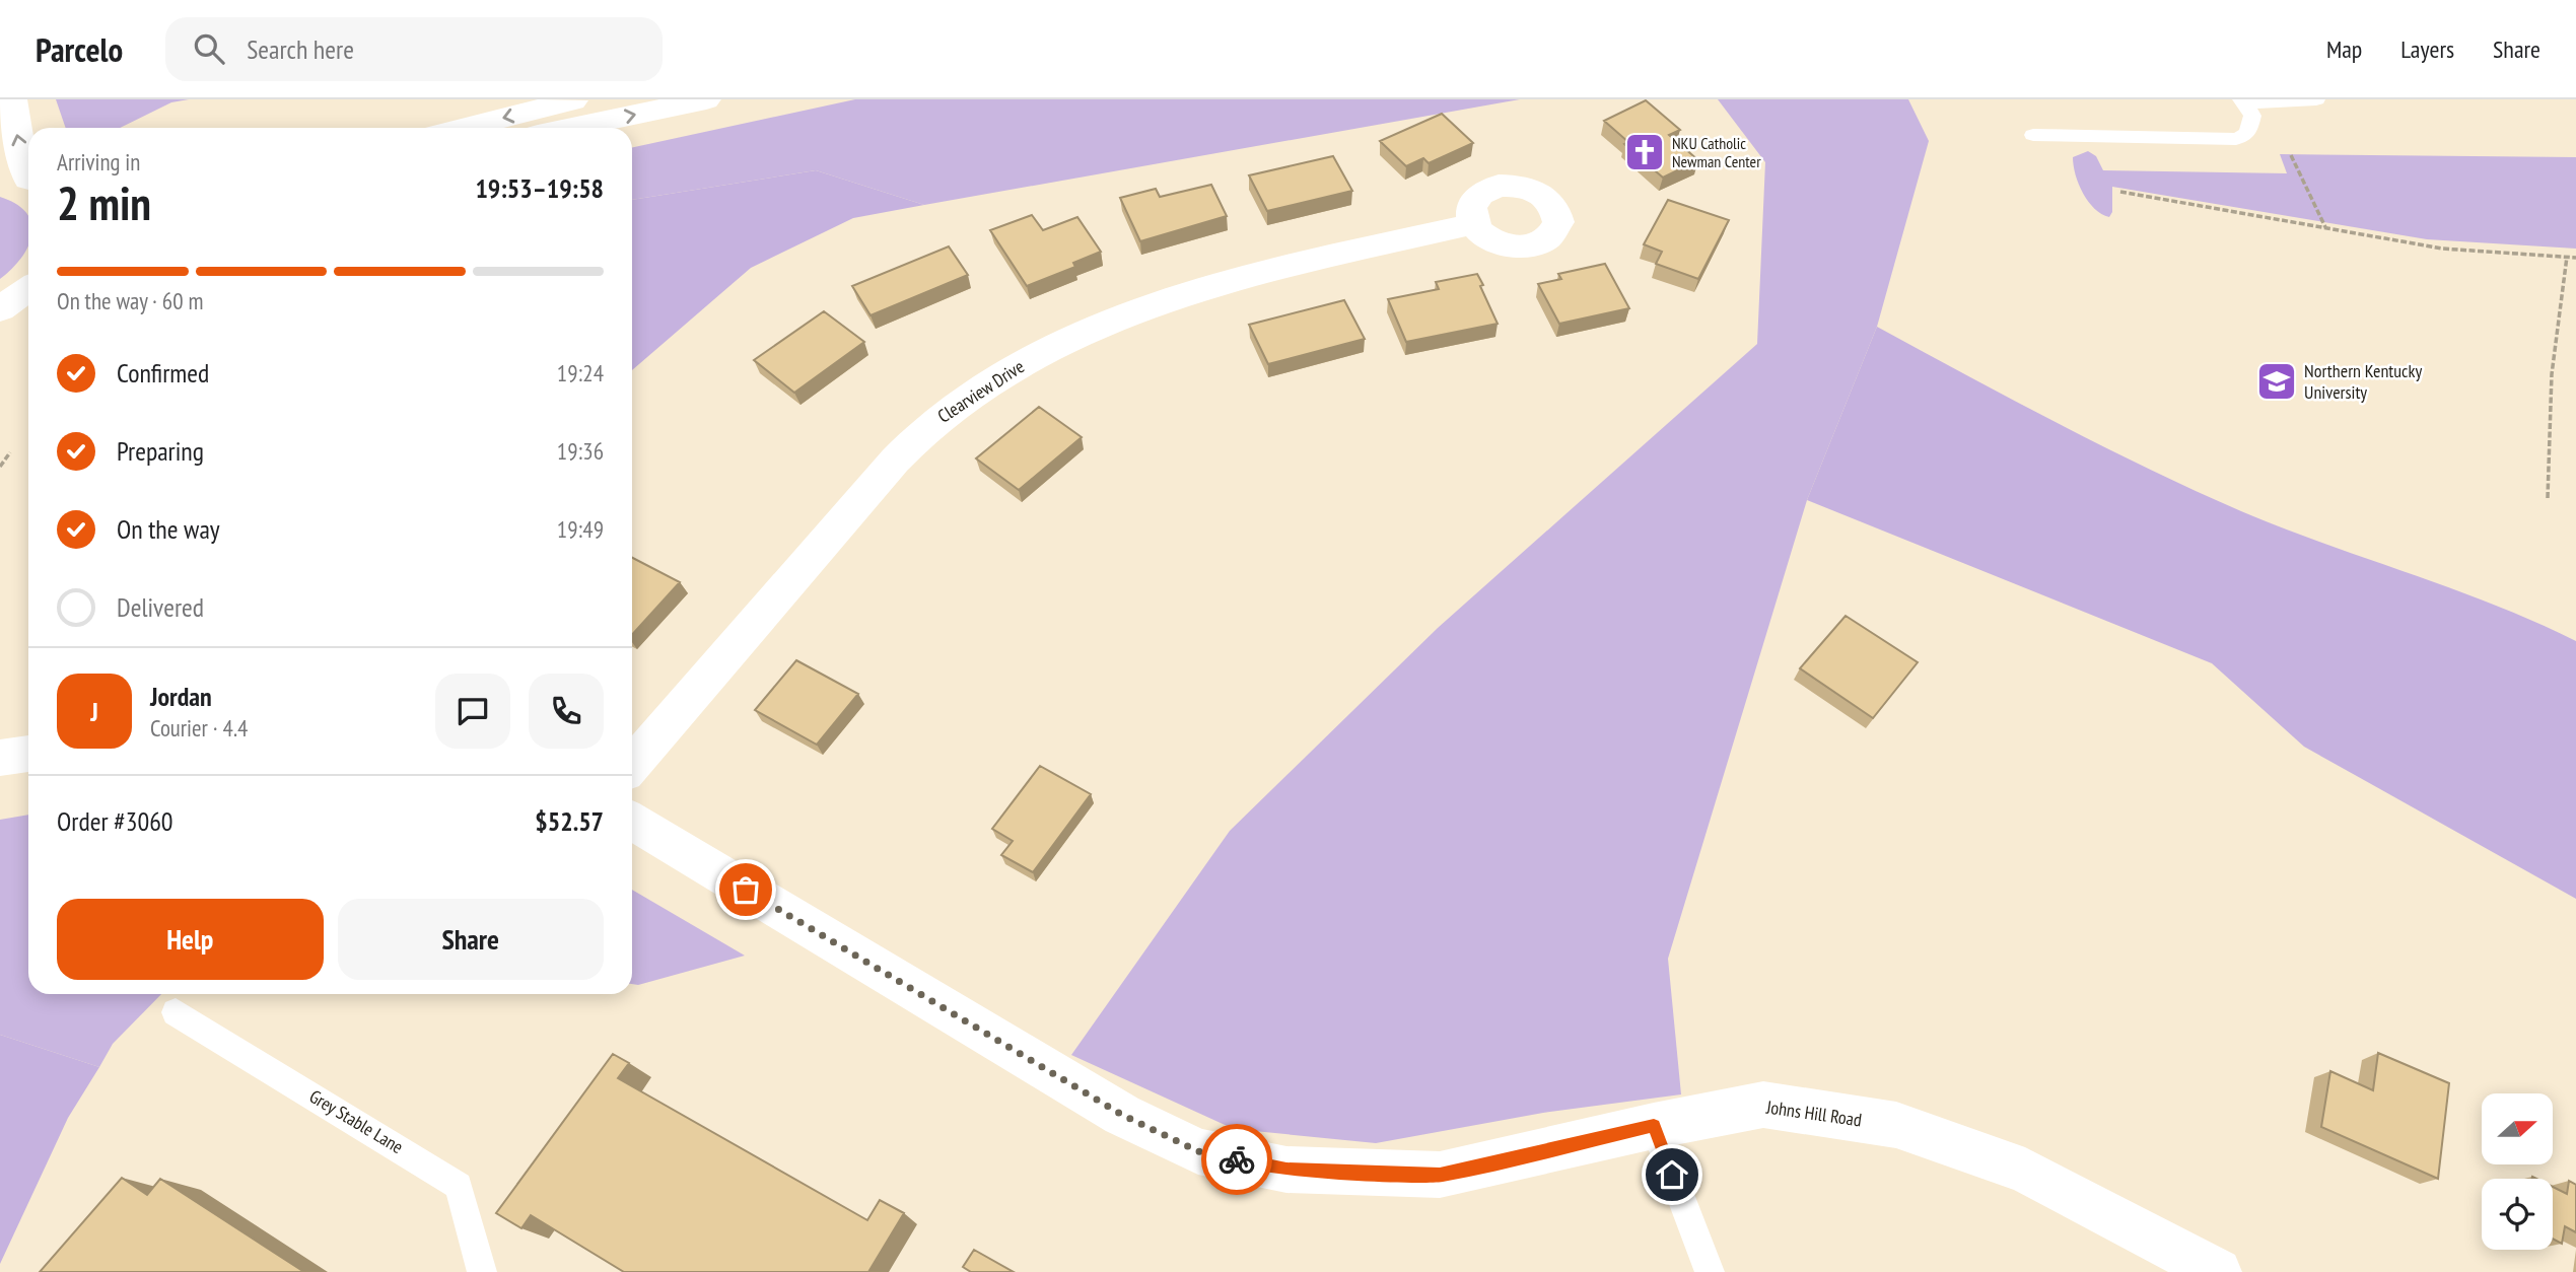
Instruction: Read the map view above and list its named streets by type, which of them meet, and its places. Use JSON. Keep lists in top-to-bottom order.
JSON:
{
  "streets": {
    "street": ["Clearview Drive", "Johns Hill Road"],
    "lane": ["Grey Stable Lane"]
  },
  "places": {
    "church": ["NKU Catholic Newman Center"],
    "school or university": ["Northern Kentucky University"]
  },
  "north": "right",
  "page": {
    "header": "Parcelo",
    "search": "Search here",
    "nav": ["Map", "Layers", "Share"],
    "heading": ["2 min", "Arriving in", "19:53–19:58"],
    "panel": [
      "Jordan",
      "Courier · 4.4",
      "Order #3060",
      "$52.57"
    ],
    "bar": "On the way · 60 m",
    "list": [
      ["Confirmed", "19:24"],
      ["Preparing", "19:36"],
      ["On the way", "19:49"],
      "Delivered"
    ],
    "round": "J",
    "buttons": ["Help", "Share"]
  }
}
